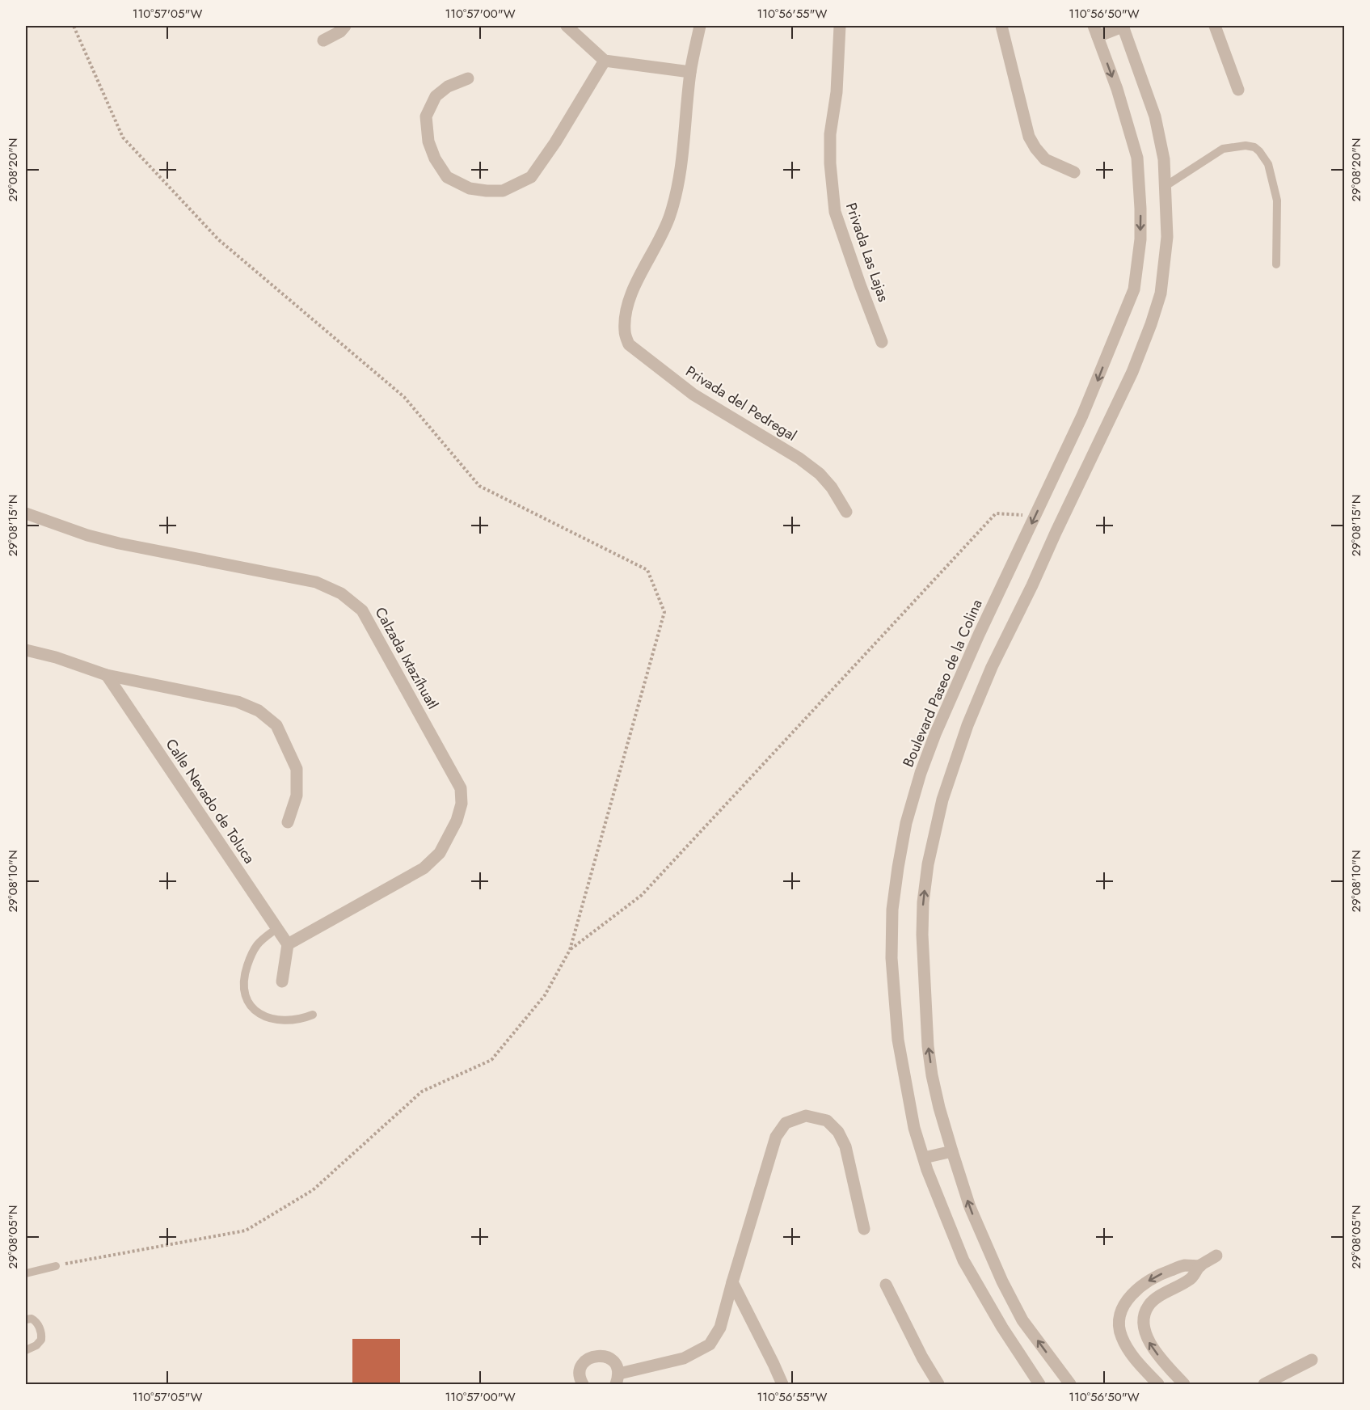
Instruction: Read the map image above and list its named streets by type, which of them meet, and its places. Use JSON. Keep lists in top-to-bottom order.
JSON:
{
  "streets": {
    "street": [
      "Privada Las Lajas",
      "Privada del Pedregal",
      "Calzada Ixtazíhuatl",
      "Boulevard Paseo de la Colina",
      "Calle Nevado de Toluca"
    ]
  },
  "crossings": [
    ["Calzada Ixtazíhuatl", "Calle Nevado de Toluca"]
  ],
  "coordinates": [
    "110°57'05\"W",
    "110°57'00\"W",
    "110°56'55\"W",
    "110°56'50\"W",
    "29°08'20\"N",
    "29°08'15\"N",
    "29°08'10\"N",
    "29°08'05\"N"
  ]
}
